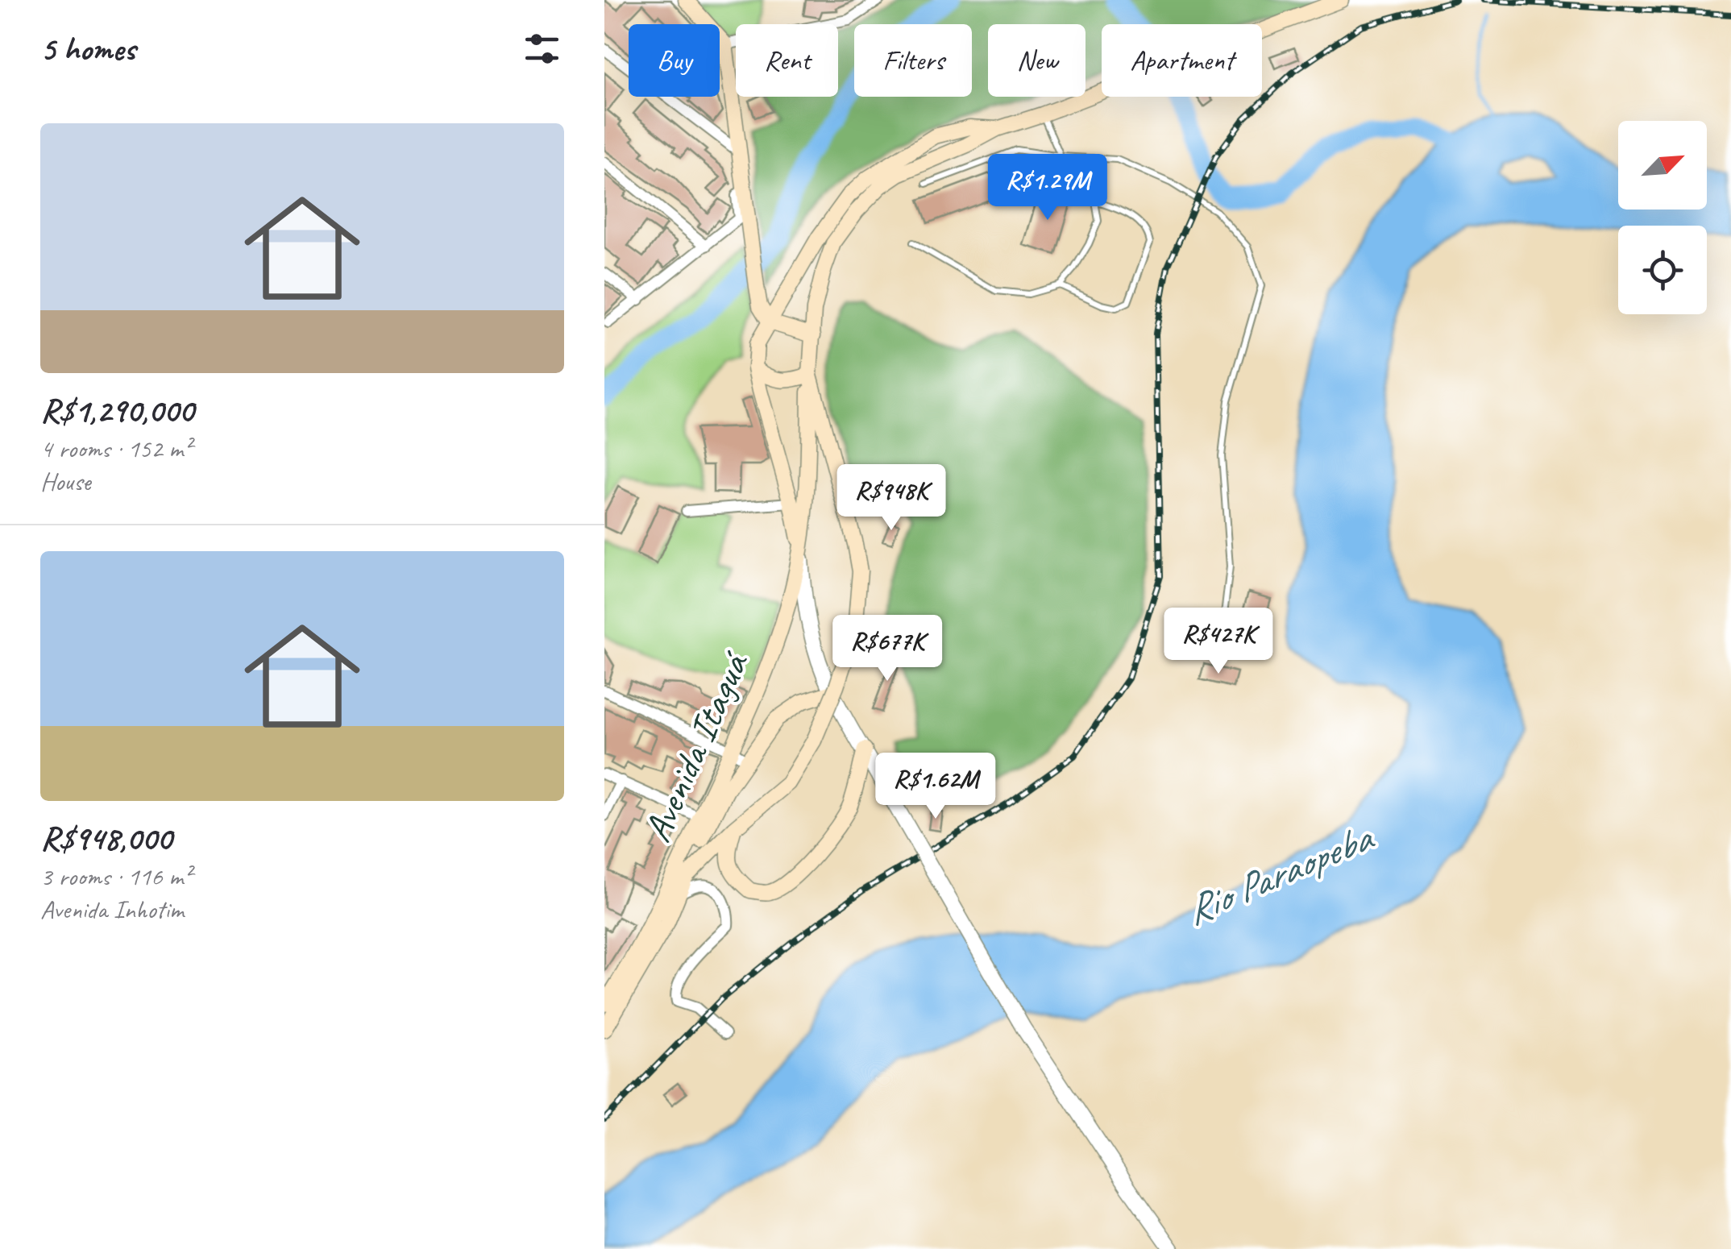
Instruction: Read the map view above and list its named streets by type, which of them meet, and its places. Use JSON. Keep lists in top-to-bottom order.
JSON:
{
  "streets": {
    "main road": ["Avenida Itaguá"]
  },
  "water": ["Rio Paraopeba"],
  "north": "top right",
  "page": {
    "heading": "5 homes",
    "chip": [
      "Buy",
      "Rent",
      "Filters",
      "New",
      "Apartment"
    ],
    "list": [
      {
        "name": "R$1,290,000",
        "note": "4 rooms · 152 m² · House"
      },
      {
        "name": "R$948,000",
        "note": "3 rooms · 116 m² · Avenida Inhotim"
      }
    ],
    "price": [
      "R$1.29M",
      "R$948K",
      "R$427K",
      "R$677K",
      "R$1.62M"
    ]
  }
}
